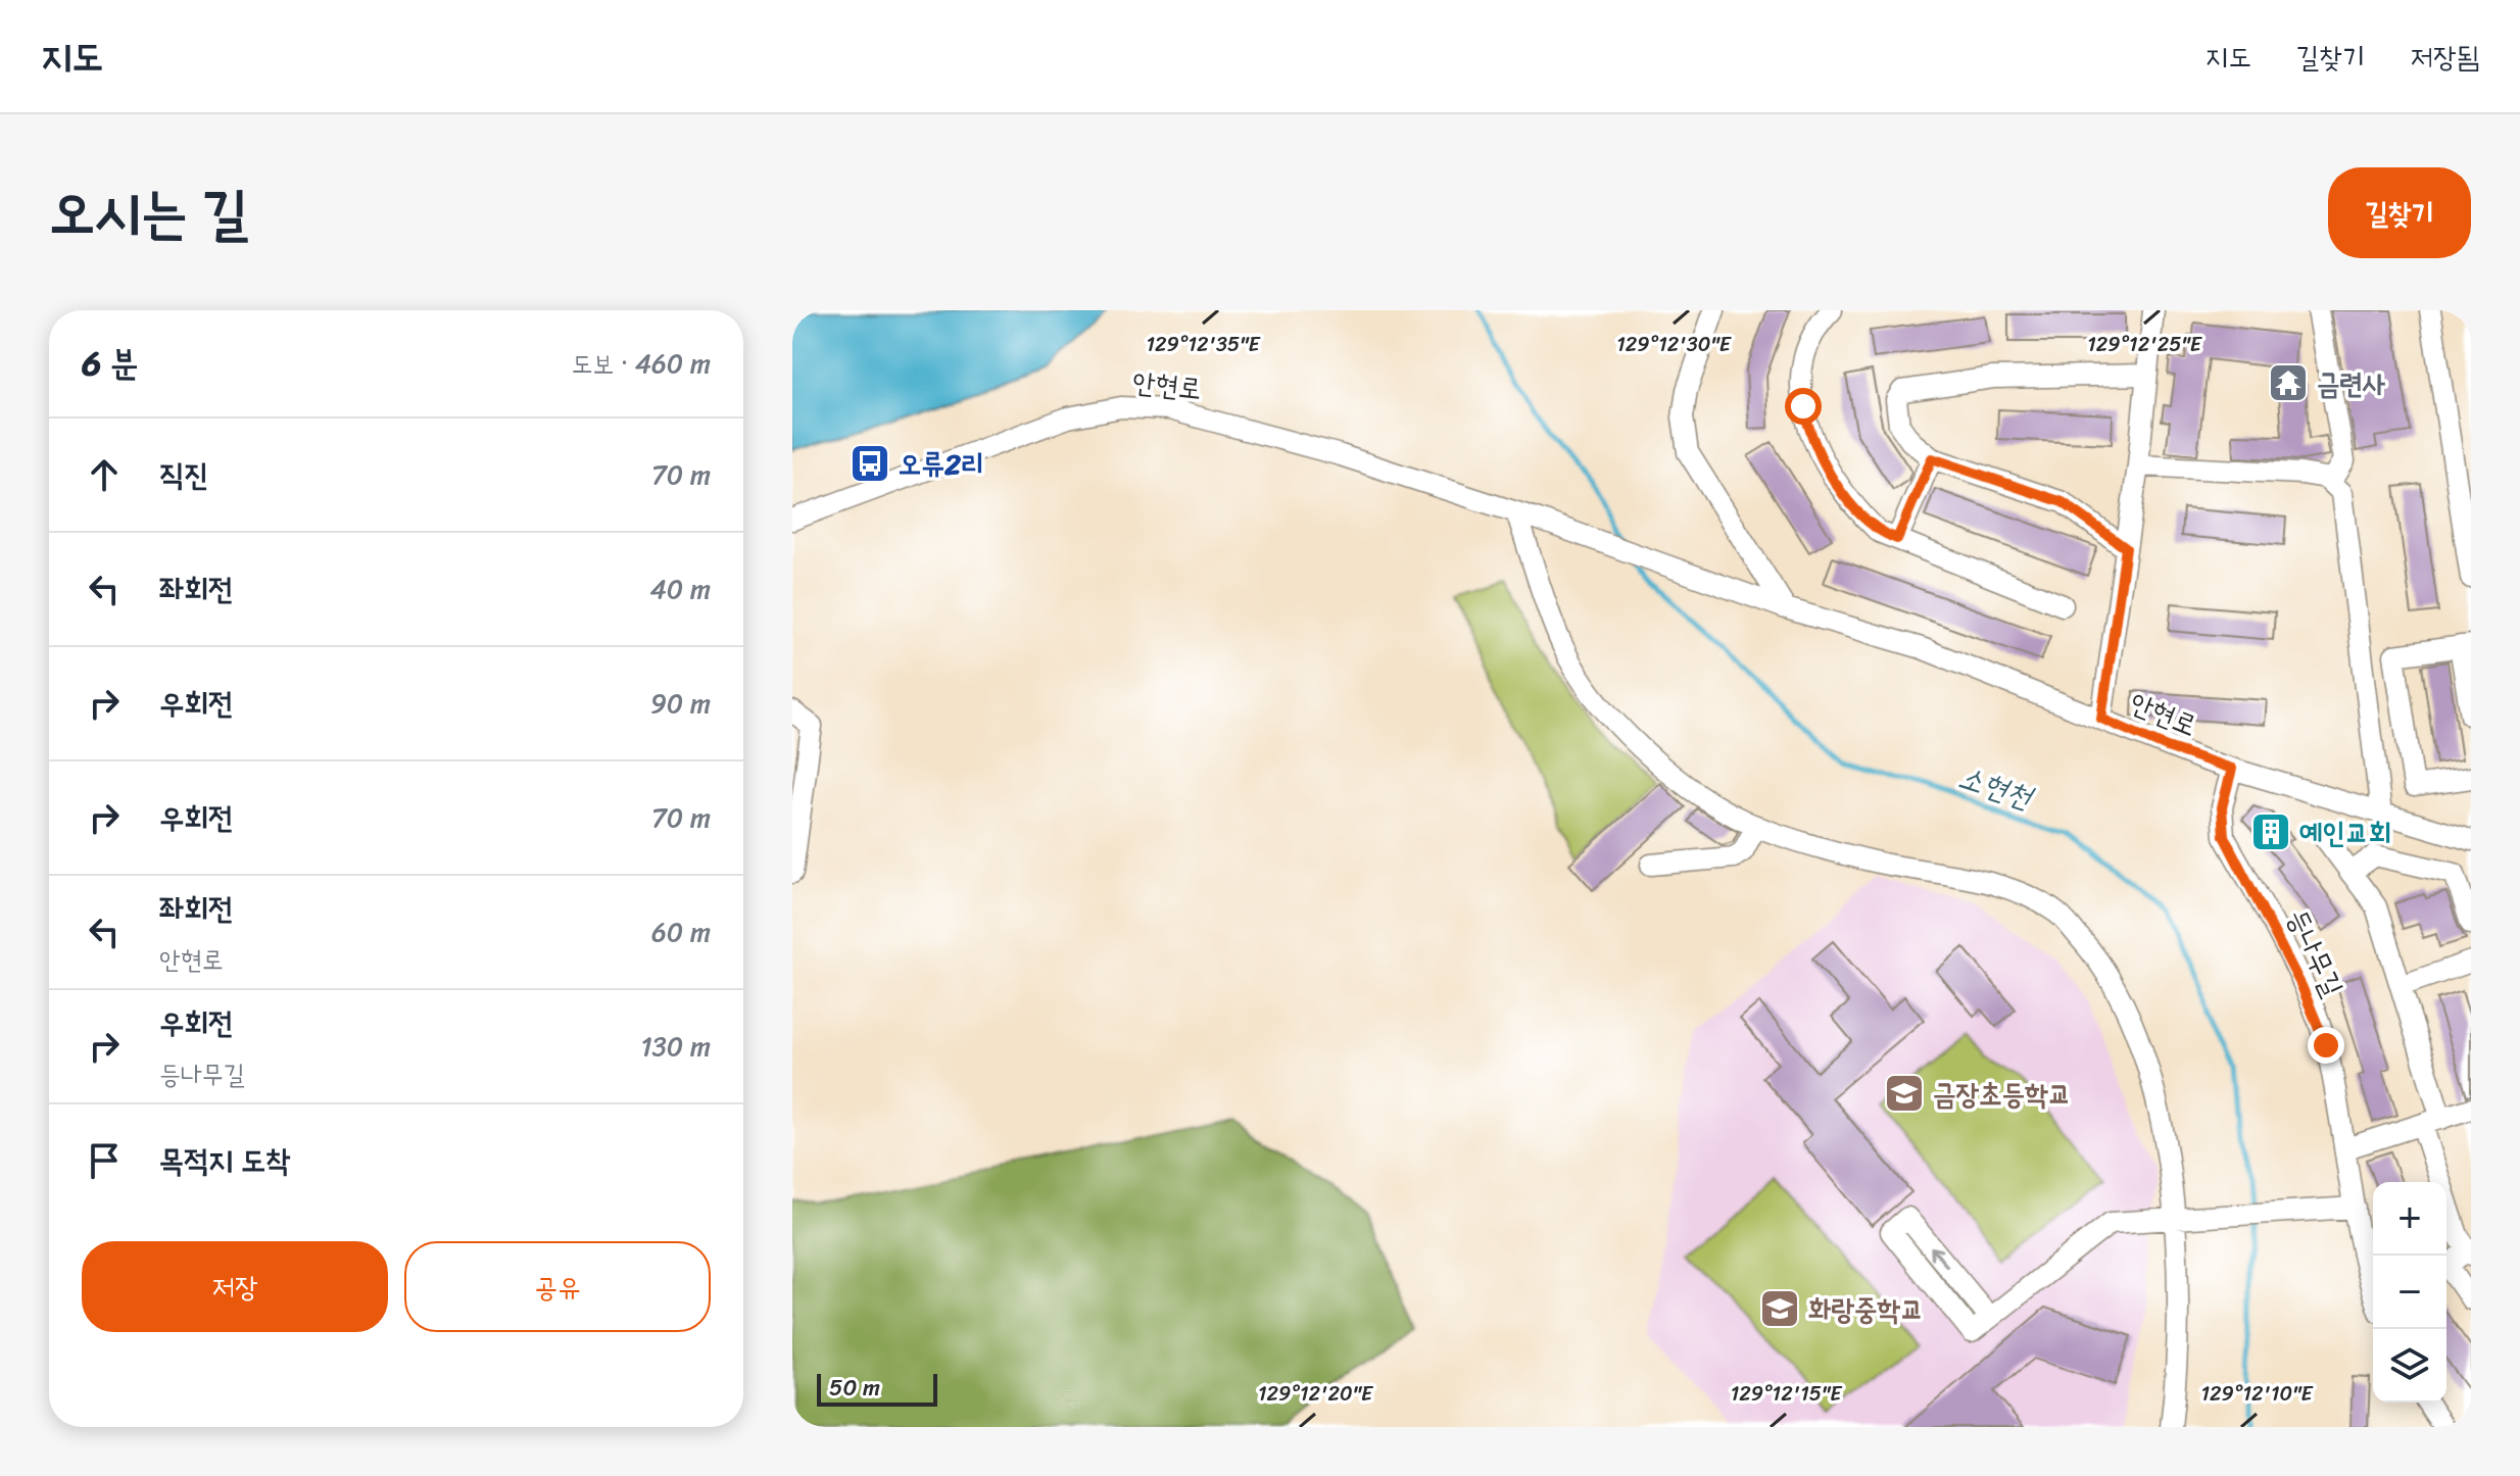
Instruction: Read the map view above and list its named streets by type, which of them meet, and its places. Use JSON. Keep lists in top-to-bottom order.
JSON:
{
  "streets": {
    "street": ["안현로", "등나무길"]
  },
  "crossings": [
    ["안현로", "등나무길"]
  ],
  "water": ["소현천"],
  "places": {
    "temple": ["금련사"],
    "bus stop": ["오류2리"],
    "building": ["예인교회"],
    "school or university": ["금장초등학교", "화랑중학교"]
  },
  "scale_bar": "50 m",
  "page": {
    "header": "지도",
    "nav": ["지도", "길찾기", "저장됨"],
    "title": "오시는 길",
    "buttons": [
      "길찾기",
      ["저장", "공유"]
    ],
    "heading": ["6 분", "도보 · 460 m"],
    "list": [
      ["직진", "70 m"],
      ["좌회전", "40 m"],
      ["우회전", "90 m"],
      ["우회전", "70 m"],
      ["좌회전", "안현로", "60 m"],
      ["우회전", "등나무길", "130 m"],
      "목적지 도착"
    ],
    "map_buttons": ["+", "−"],
    "scale": "50 m"
  },
  "coordinates": [
    "129°12'35\"E",
    "129°12'30\"E",
    "129°12'25\"E",
    "129°12'20\"E",
    "129°12'15\"E",
    "129°12'10\"E"
  ]
}
